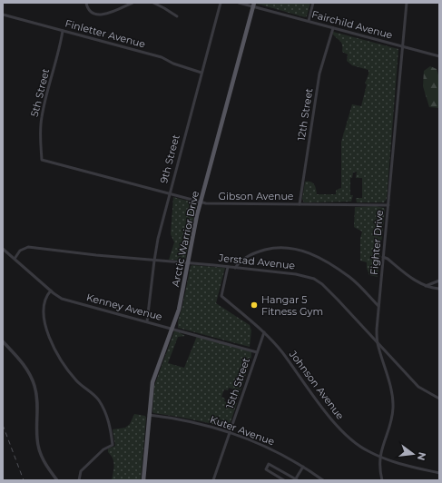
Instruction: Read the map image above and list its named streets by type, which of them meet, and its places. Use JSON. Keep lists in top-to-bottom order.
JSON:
{
  "streets": {
    "main road": ["Arctic Warrior Drive"],
    "street": [
      "Fairchild Avenue",
      "Finletter Avenue",
      "5th Street",
      "12th Street",
      "9th Street",
      "Gibson Avenue",
      "Fighter Drive",
      "Jerstad Avenue",
      "Kenney Avenue",
      "15th Street",
      "Johnson Avenue",
      "Kuter Avenue"
    ]
  },
  "crossings": [
    ["Fairchild Avenue", "12th Street"],
    ["Fairchild Avenue", "Arctic Warrior Drive"],
    ["Fairchild Avenue", "Fighter Drive"],
    ["Finletter Avenue", "5th Street"],
    ["Finletter Avenue", "9th Street"],
    ["5th Street", "Gibson Avenue"],
    ["12th Street", "Gibson Avenue"],
    ["9th Street", "Gibson Avenue"],
    ["9th Street", "Jerstad Avenue"],
    ["9th Street", "Kenney Avenue"],
    ["Gibson Avenue", "Arctic Warrior Drive"],
    ["Gibson Avenue", "Fighter Drive"],
    ["Arctic Warrior Drive", "Jerstad Avenue"],
    ["Arctic Warrior Drive", "Kenney Avenue"],
    ["Arctic Warrior Drive", "Kuter Avenue"],
    ["Fighter Drive", "Jerstad Avenue"],
    ["Fighter Drive", "Johnson Avenue"],
    ["Jerstad Avenue", "Kenney Avenue"],
    ["Jerstad Avenue", "Johnson Avenue"],
    ["Kenney Avenue", "15th Street"],
    ["15th Street", "Johnson Avenue"],
    ["15th Street", "Kuter Avenue"]
  ],
  "places": ["Hangar 5 Fitness Gym"],
  "north": "right"
}
